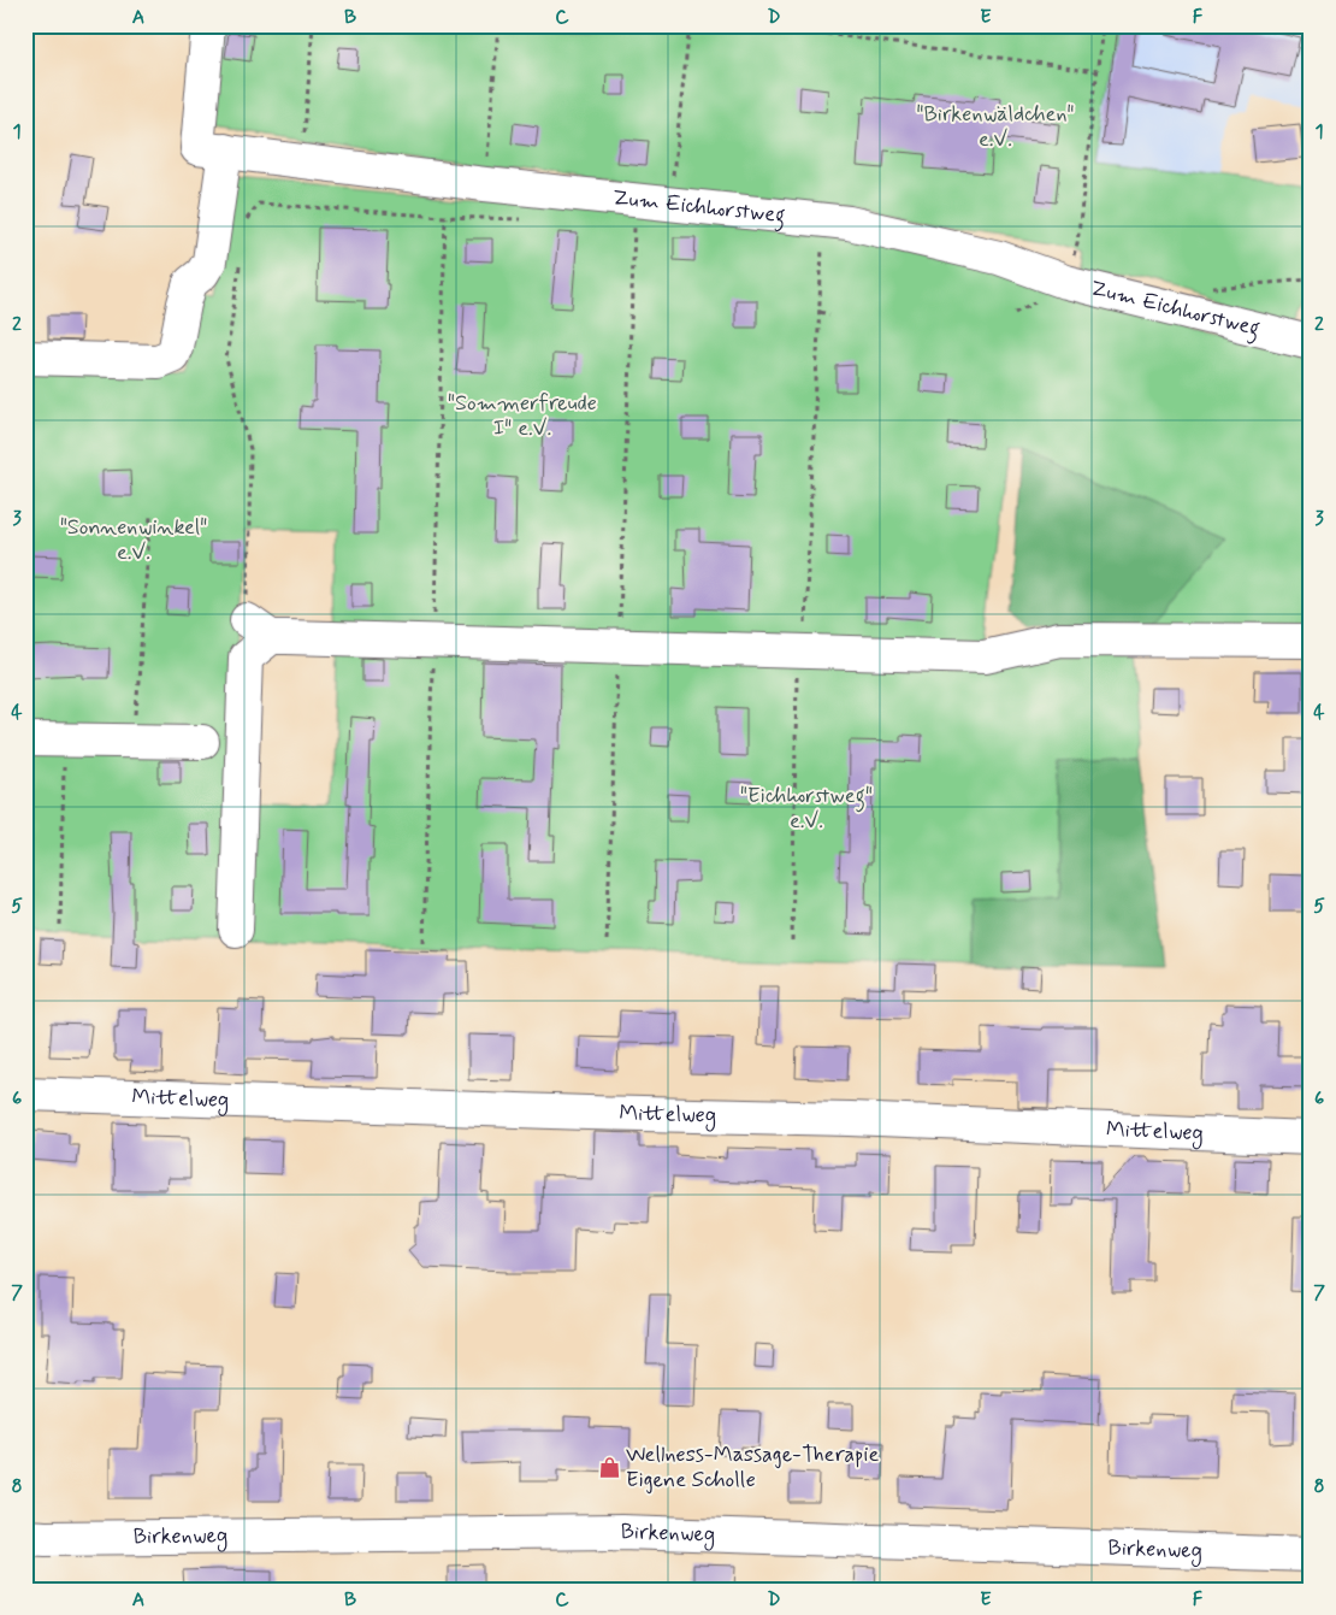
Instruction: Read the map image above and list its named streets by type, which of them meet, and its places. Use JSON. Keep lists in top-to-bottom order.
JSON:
{
  "streets": {
    "street": ["Zum Eichhorstweg", "Mittelweg", "Birkenweg"]
  },
  "parks": [
    "\"Birkenwäldchen\" e.V.",
    "\"Sommerfreude I\" e.V.",
    "\"Sonnenwinkel\" e.V.",
    "\"Eichhorstweg\" e.V."
  ],
  "places": {
    "shop": ["Wellness-Massage-Therapie Eigene Scholle"]
  },
  "grid": {
    "columns": [
      "A",
      "B",
      "C",
      "D",
      "E",
      "F"
    ],
    "rows": [
      "1",
      "2",
      "3",
      "4",
      "5",
      "6",
      "7",
      "8"
    ]
  }
}
